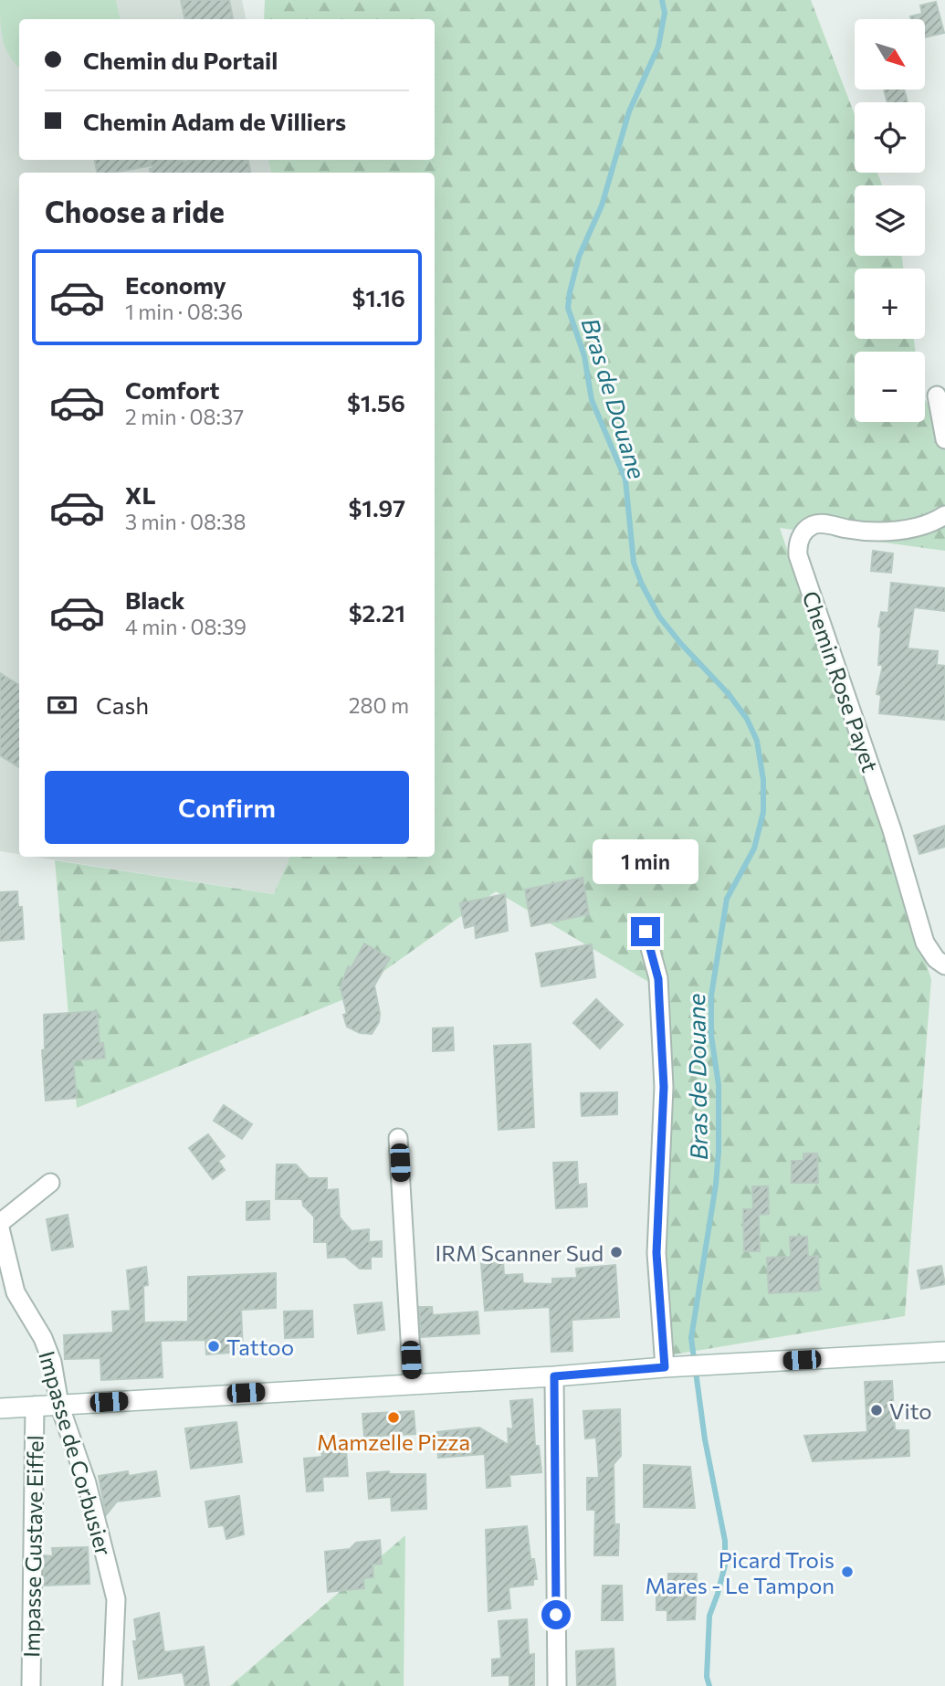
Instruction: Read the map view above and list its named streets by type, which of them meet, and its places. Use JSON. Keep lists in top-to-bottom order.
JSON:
{
  "streets": {
    "street": ["Chemin Rose Payet", "Impasse de Corbusier", "Impasse Gustave Eiffel"]
  },
  "water": ["Bras de Douane"],
  "places": [
    "IRM Scanner Sud",
    "Tattoo",
    "Vito",
    "Mamzelle Pizza",
    "Picard Trois Mares - Le Tampon"
  ],
  "north": "bottom right",
  "page": {
    "map_buttons": ["+", "−"],
    "banner": ["Chemin du Portail", "Chemin Adam de Villiers"],
    "heading": "Choose a ride",
    "list": [
      {
        "name": "Economy",
        "note": "1 min · 08:36",
        "value": "$1.16"
      },
      {
        "name": "Comfort",
        "note": "2 min · 08:37",
        "value": "$1.56"
      },
      {
        "name": "XL",
        "note": "3 min · 08:38",
        "value": "$1.97"
      },
      {
        "name": "Black",
        "note": "4 min · 08:39",
        "value": "$2.21"
      }
    ],
    "pay": ["Cash", "280 m"],
    "buttons": "Confirm",
    "bubble": "1 min"
  }
}
